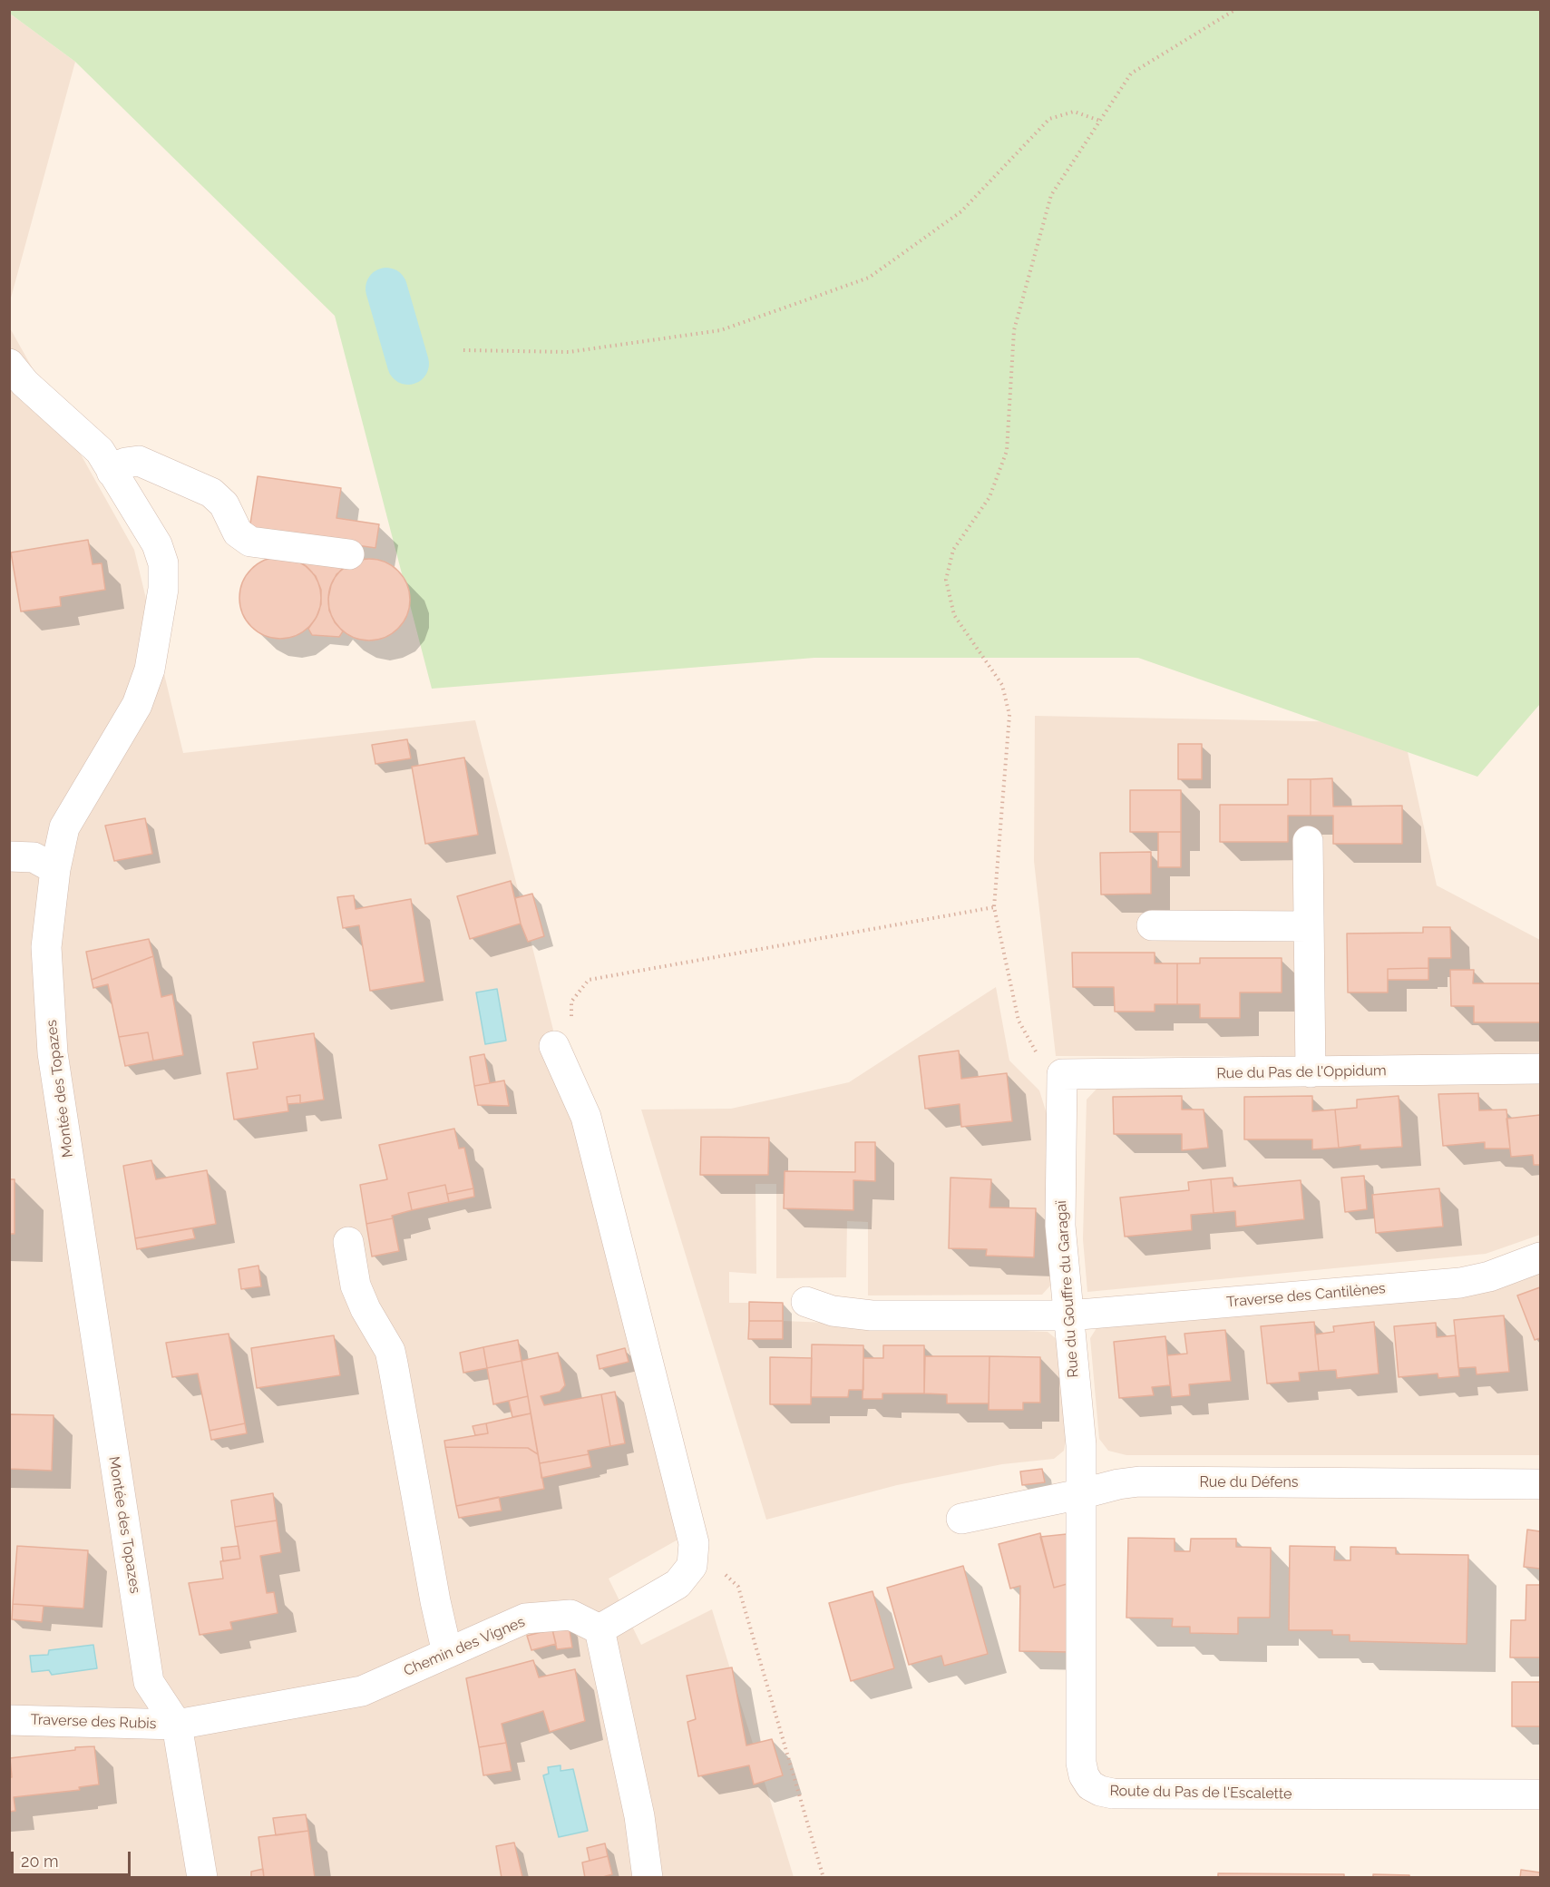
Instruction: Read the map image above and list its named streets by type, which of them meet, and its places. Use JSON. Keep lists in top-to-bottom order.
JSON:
{
  "streets": {
    "street": [
      "Rue du Pas de l'Oppidum",
      "Montée des Topazes",
      "Rue du Gouffre du Garagaï",
      "Traverse des Cantilènes",
      "Rue du Défens",
      "Chemin des Vignes",
      "Traverse des Rubis",
      "Route du Pas de l'Escalette"
    ]
  },
  "crossings": [
    ["Rue du Pas de l'Oppidum", "Rue du Gouffre du Garagaï"],
    ["Montée des Topazes", "Chemin des Vignes"],
    ["Montée des Topazes", "Traverse des Rubis"],
    ["Rue du Gouffre du Garagaï", "Traverse des Cantilènes"],
    ["Rue du Gouffre du Garagaï", "Rue du Défens"],
    ["Rue du Gouffre du Garagaï", "Route du Pas de l'Escalette"],
    ["Rue du Défens", "Route du Pas de l'Escalette"],
    ["Chemin des Vignes", "Traverse des Rubis"]
  ],
  "scale_bar": "20 m"
}
